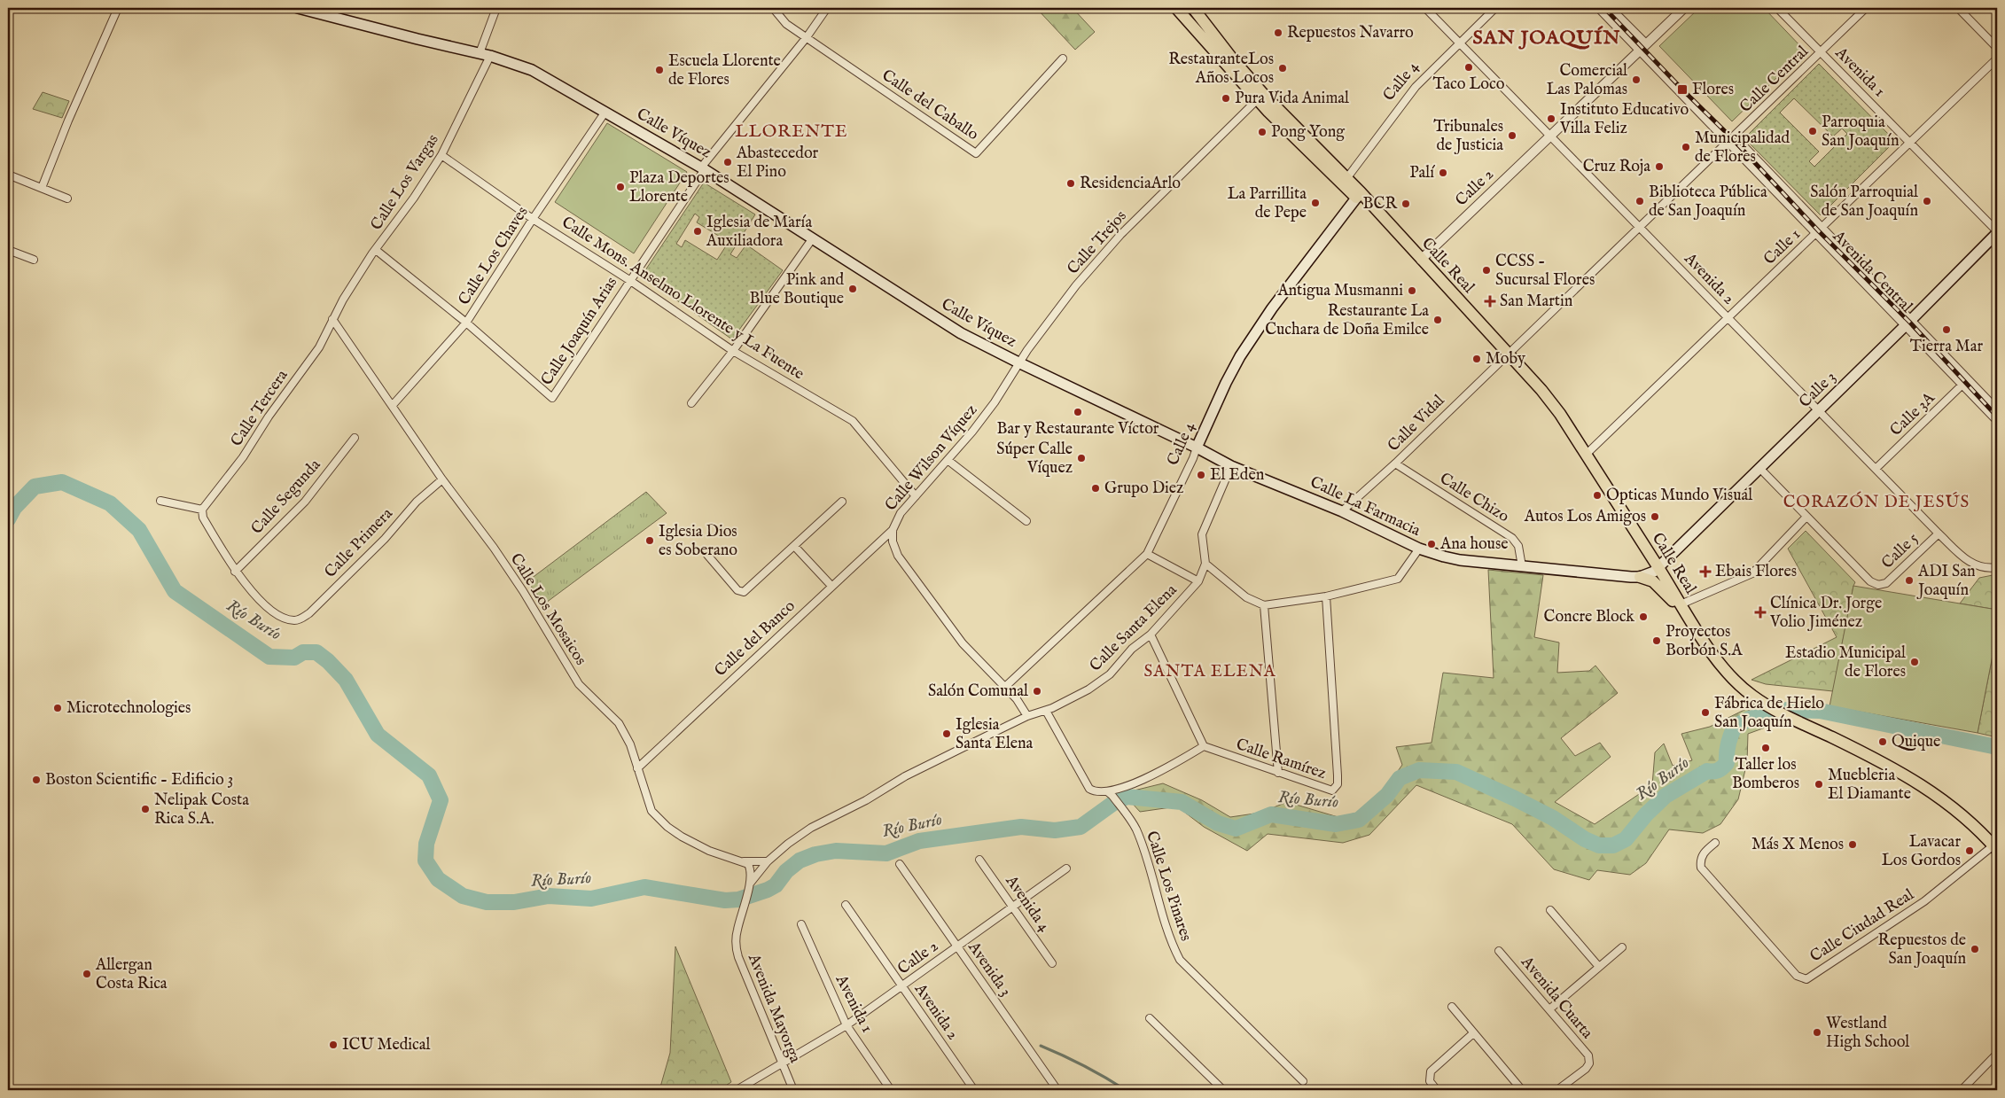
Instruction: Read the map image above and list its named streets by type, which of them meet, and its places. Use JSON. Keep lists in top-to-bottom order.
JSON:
{
  "streets": {
    "main road": [
      "Calle 4",
      "Calle Víquez",
      "Calle Real",
      "Calle 3",
      "Calle La Farmacia"
    ],
    "street": [
      "Avenida 1",
      "Calle Central",
      "Calle del Caballo",
      "Calle Los Vargas",
      "Calle 2",
      "Calle Trejos",
      "Calle 1",
      "Calle Los Chaves",
      "Avenida Central",
      "Avenida 2",
      "Calle Mons. Anselmo Llorente y La Fuente",
      "Calle Joaquín Arias",
      "Calle Tercera",
      "Calle 3A",
      "Calle Vidal",
      "Calle Wilson Víquez",
      "Calle Segunda",
      "Calle Chizo",
      "Calle Primera",
      "Calle 5",
      "Calle Los Mosaicos",
      "Calle Santa Elena",
      "Calle del Banco",
      "Calle Ramírez",
      "Calle Los Pinares",
      "Avenida 4",
      "Calle Ciudad Real",
      "Avenida 3",
      "Avenida Cuarta",
      "Avenida Mayorga"
    ]
  },
  "crossings": [
    ["Avenida 1", "Calle Central"],
    ["Avenida 1", "Calle 2"],
    ["Avenida 1", "Calle 1"],
    ["Avenida 1", "Calle 3"],
    ["Calle Central", "Calle Real"],
    ["Calle Central", "Avenida Central"],
    ["Calle Central", "Avenida 2"],
    ["Calle Central", "Calle Vidal"],
    ["Calle 4", "Calle Víquez"],
    ["Calle 4", "Calle Real"],
    ["Calle 4", "Avenida 2"],
    ["Calle 4", "Calle Wilson Víquez"],
    ["Calle 4", "Calle La Farmacia"],
    ["Calle del Caballo", "Calle Joaquín Arias"],
    ["Calle Víquez", "Calle Los Vargas"],
    ["Calle Víquez", "Calle Trejos"],
    ["Calle Víquez", "Calle Los Chaves"],
    ["Calle Víquez", "Calle Joaquín Arias"],
    ["Calle Víquez", "Calle Wilson Víquez"],
    ["Calle Víquez", "Calle La Farmacia"],
    ["Calle Los Vargas", "Calle Mons. Anselmo Llorente y La Fuente"],
    ["Calle Los Vargas", "Calle Tercera"],
    ["Calle Los Vargas", "Calle Los Mosaicos"],
    ["Calle 2", "Calle Real"],
    ["Calle 2", "Avenida Central"],
    ["Calle 2", "Avenida 2"],
    ["Calle 2", "Avenida 4"],
    ["Calle 2", "Avenida 3"],
    ["Calle 2", "Avenida Mayorga"],
    ["Calle Trejos", "Calle Real"],
    ["Calle Trejos", "Calle Wilson Víquez"],
    ["Calle 1", "Calle Real"],
    ["Calle 1", "Avenida Central"],
    ["Calle 1", "Avenida 2"],
    ["Calle Los Chaves", "Calle Mons. Anselmo Llorente y La Fuente"],
    ["Calle Los Chaves", "Calle Joaquín Arias"],
    ["Calle Los Chaves", "Calle Los Mosaicos"],
    ["Calle Real", "Calle 3"],
    ["Calle Real", "Calle Vidal"],
    ["Calle Real", "Calle Ciudad Real"],
    ["Avenida Central", "Calle 3"],
    ["Avenida Central", "Calle 3A"],
    ["Avenida 2", "Calle 3"],
    ["Avenida 2", "Calle 3A"],
    ["Avenida 2", "Calle 5"],
    ["Calle Mons. Anselmo Llorente y La Fuente", "Calle Joaquín Arias"],
    ["Calle Mons. Anselmo Llorente y La Fuente", "Calle Wilson Víquez"],
    ["Calle Tercera", "Calle Los Mosaicos"],
    ["Calle Vidal", "Calle Chizo"],
    ["Calle Vidal", "Calle La Farmacia"],
    ["Calle Wilson Víquez", "Calle Santa Elena"],
    ["Calle Wilson Víquez", "Calle del Banco"],
    ["Calle Segunda", "Calle Primera"],
    ["Calle Chizo", "Calle La Farmacia"],
    ["Calle La Farmacia", "Calle Santa Elena"],
    ["Calle Primera", "Calle Los Mosaicos"],
    ["Calle Los Mosaicos", "Calle Santa Elena"],
    ["Calle Los Mosaicos", "Calle del Banco"],
    ["Calle Santa Elena", "Avenida Mayorga"]
  ],
  "districts": [
    "SAN JOAQUÍN",
    "LLORENTE",
    "CORAZÓN DE JESÚS",
    "SANTA ELENA"
  ],
  "water": ["Río Burío"],
  "places": {
    "other": [
      "Repuestos Navarro",
      "Taco Loco",
      "RestauranteLos Años Locos",
      "Escuela Llorente de Flores",
      "Comercial Las Palomas",
      "Pura Vida Animal",
      "Instituto Educativo Villa Feliz",
      "Parroquia San Joaquín",
      "Pong Yong",
      "Tribunales de Justicia",
      "Municipalidad de Flores",
      "Abastecedor El Pino",
      "Cruz Roja",
      "Palí",
      "ResidenciaArlo",
      "Plaza Deportes Llorente",
      "Biblioteca Pública de San Joaquín",
      "Salón Parroquial de San Joaquín",
      "La Parrillita de Pepe",
      "BCR",
      "Iglesia de María Auxiliadora",
      "CCSS - Sucursal Flores",
      "Pink and Blue Boutique",
      "Antigua Musmanni",
      "Restaurante La Cuchara de Doña Emilce",
      "Tierra Mar",
      "Moby",
      "Bar y Restaurante Víctor",
      "Súper Calle Víquez",
      "El Eden",
      "Grupo Diez",
      "Opticas Mundo Visual",
      "Autos Los Amigos",
      "Iglesia Dios es Soberano",
      "Ana house",
      "ADI San Joaquín",
      "Concre Block",
      "Proyectos Borbón S.A",
      "Estadio Municipal de Flores",
      "Salón Comunal",
      "Microtechnologies",
      "Fábrica de Hielo San Joaquín",
      "Iglesia Santa Elena",
      "Quique",
      "Taller los Bomberos",
      "Boston Scientific - Edificio 3",
      "Muebleria El Diamante",
      "Nelipak Costa Rica S.A.",
      "Más X Menos",
      "Lavacar Los Gordos",
      "Repuestos de San Joaquín",
      "Allergan Costa Rica",
      "Westland High School",
      "ICU Medical"
    ],
    "transit": ["Flores"],
    "health": ["San Martin", "Ebais Flores", "Clínica Dr. Jorge Volio Jiménez"]
  }
}
